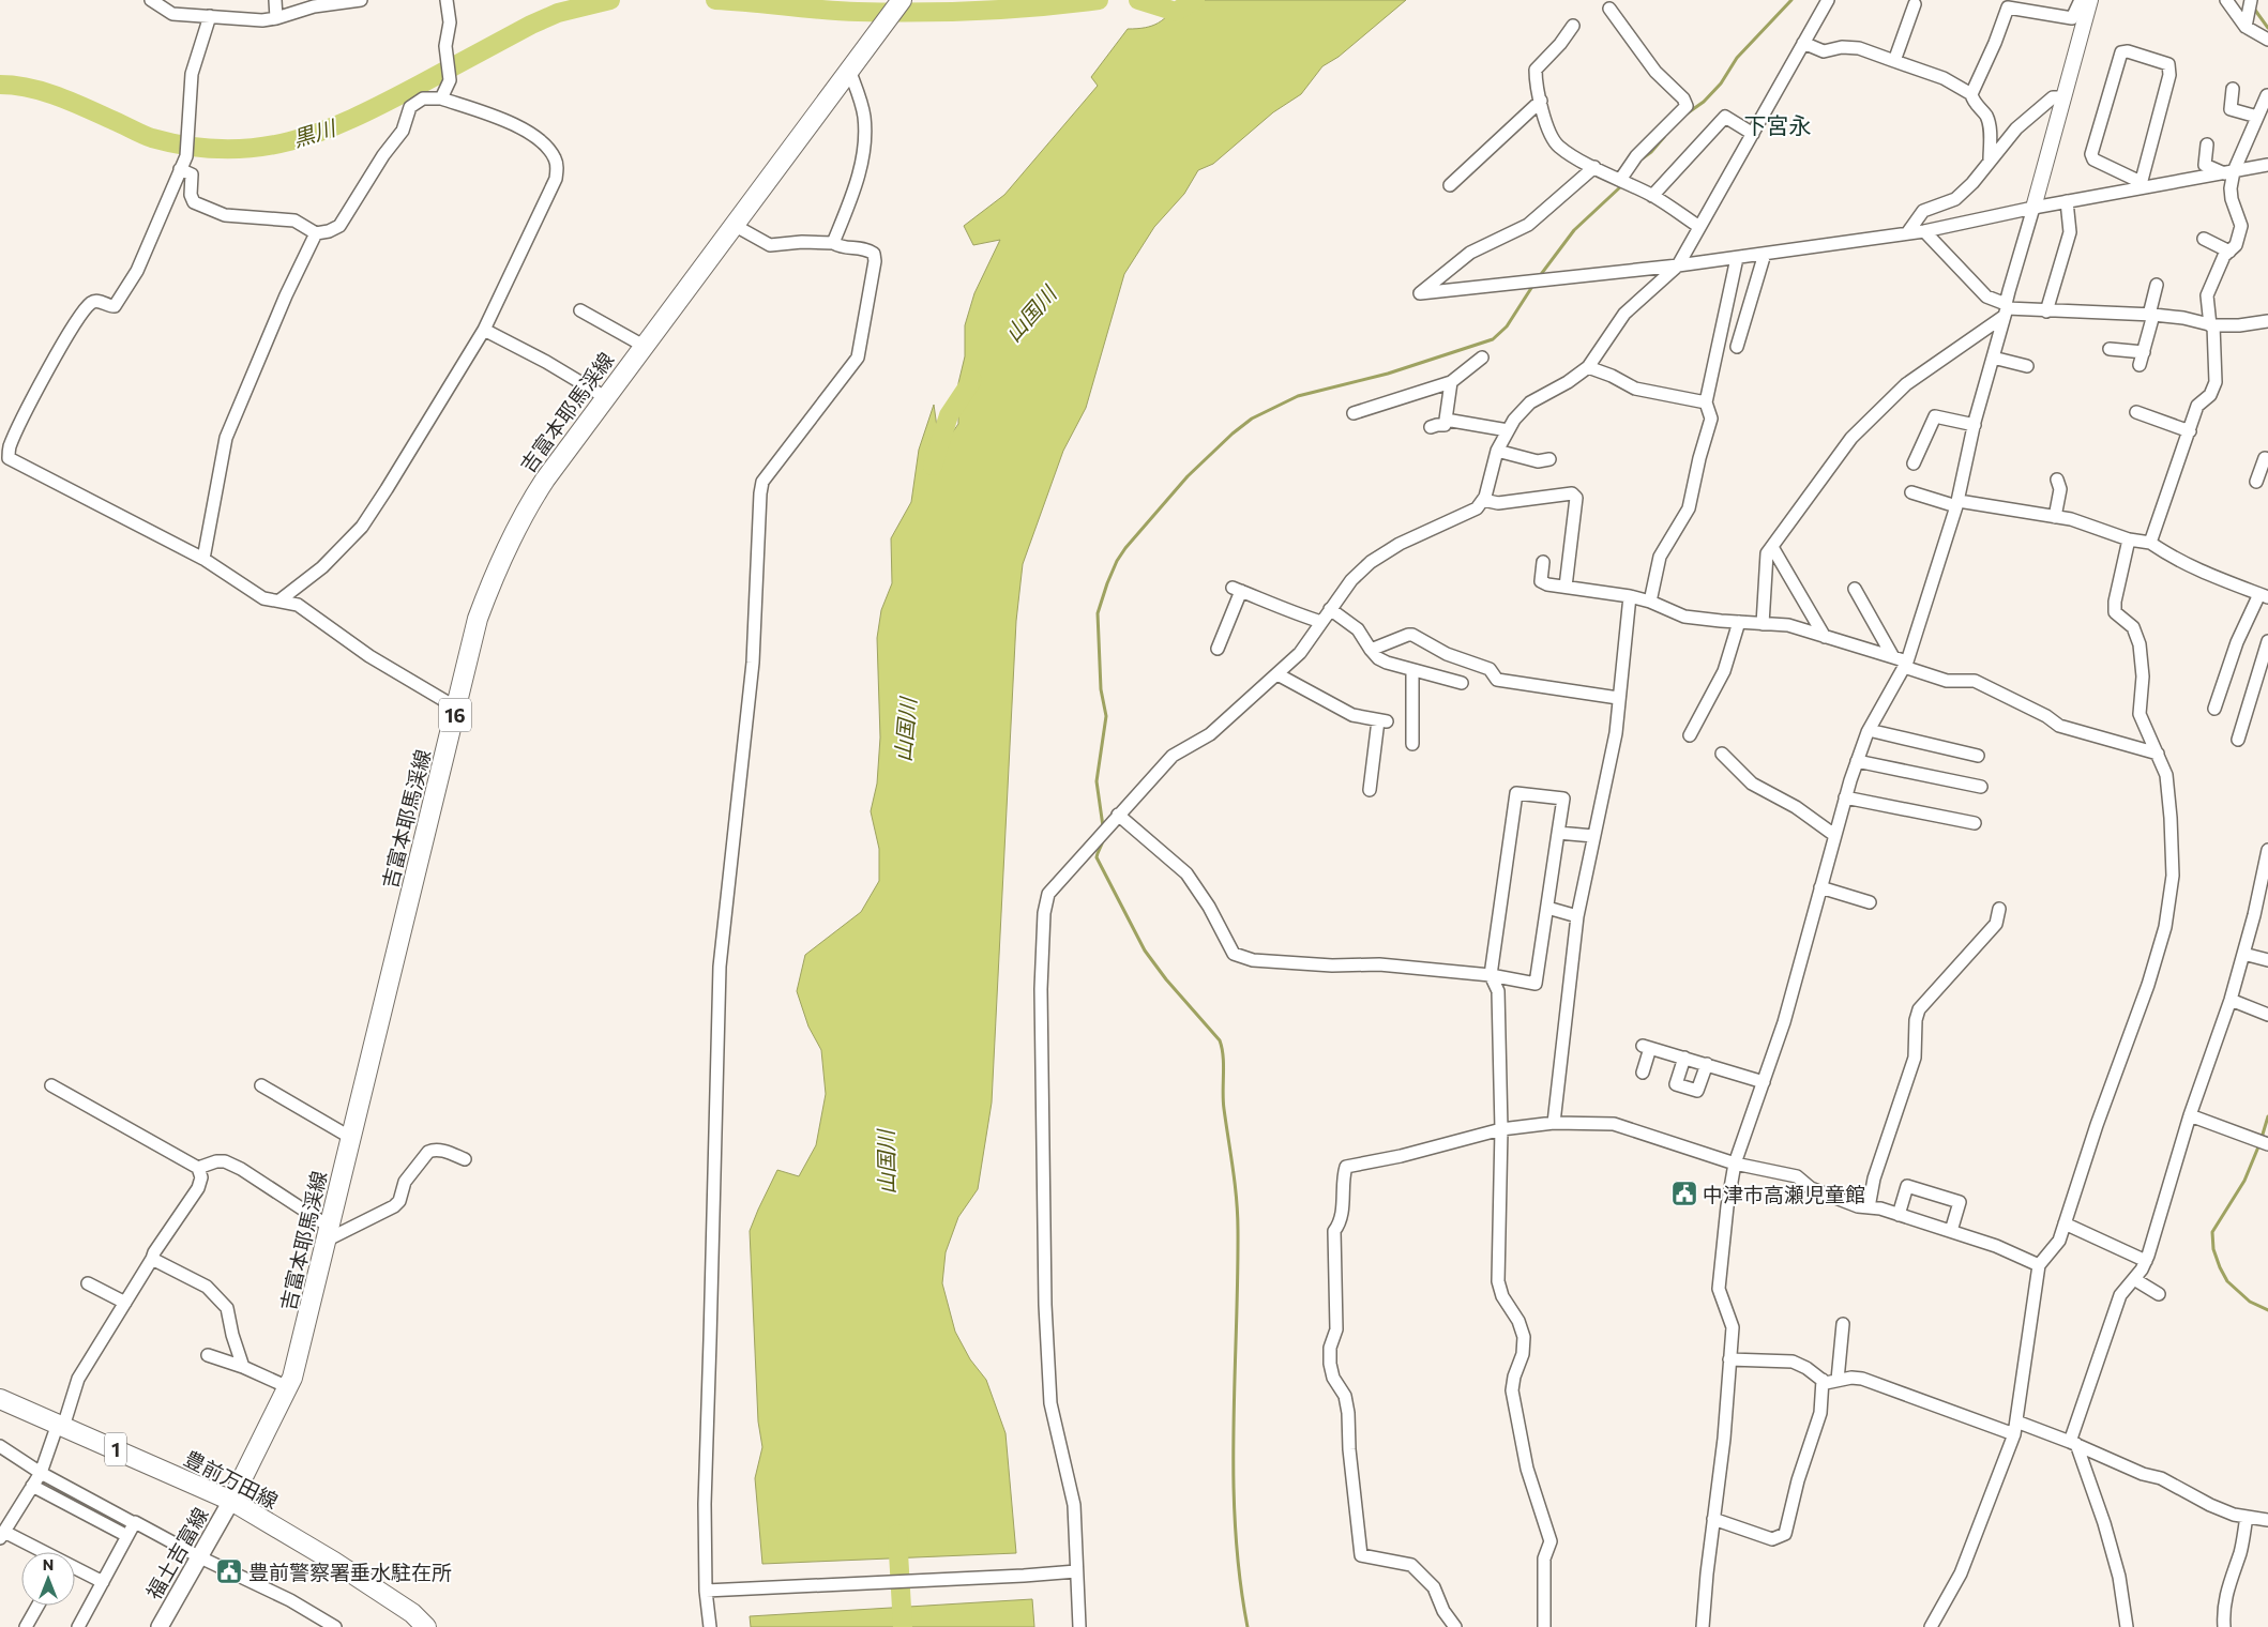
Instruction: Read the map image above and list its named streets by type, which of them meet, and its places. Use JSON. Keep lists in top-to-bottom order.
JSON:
{
  "streets": {
    "main road": [
      "吉富本耶馬渓線",
      "16",
      "1",
      "豊前万田線",
      "福土吉富線"
    ]
  },
  "crossings": [
    ["吉富本耶馬渓線", "豊前万田線"],
    ["吉富本耶馬渓線", "福土吉富線"],
    ["豊前万田線", "福土吉富線"]
  ],
  "districts": ["下宮永"],
  "water": ["黒川", "山国川"],
  "places": {
    "public building": ["中津市高瀬児童館", "豊前警察署垂水駐在所"]
  },
  "north": "top"
}
